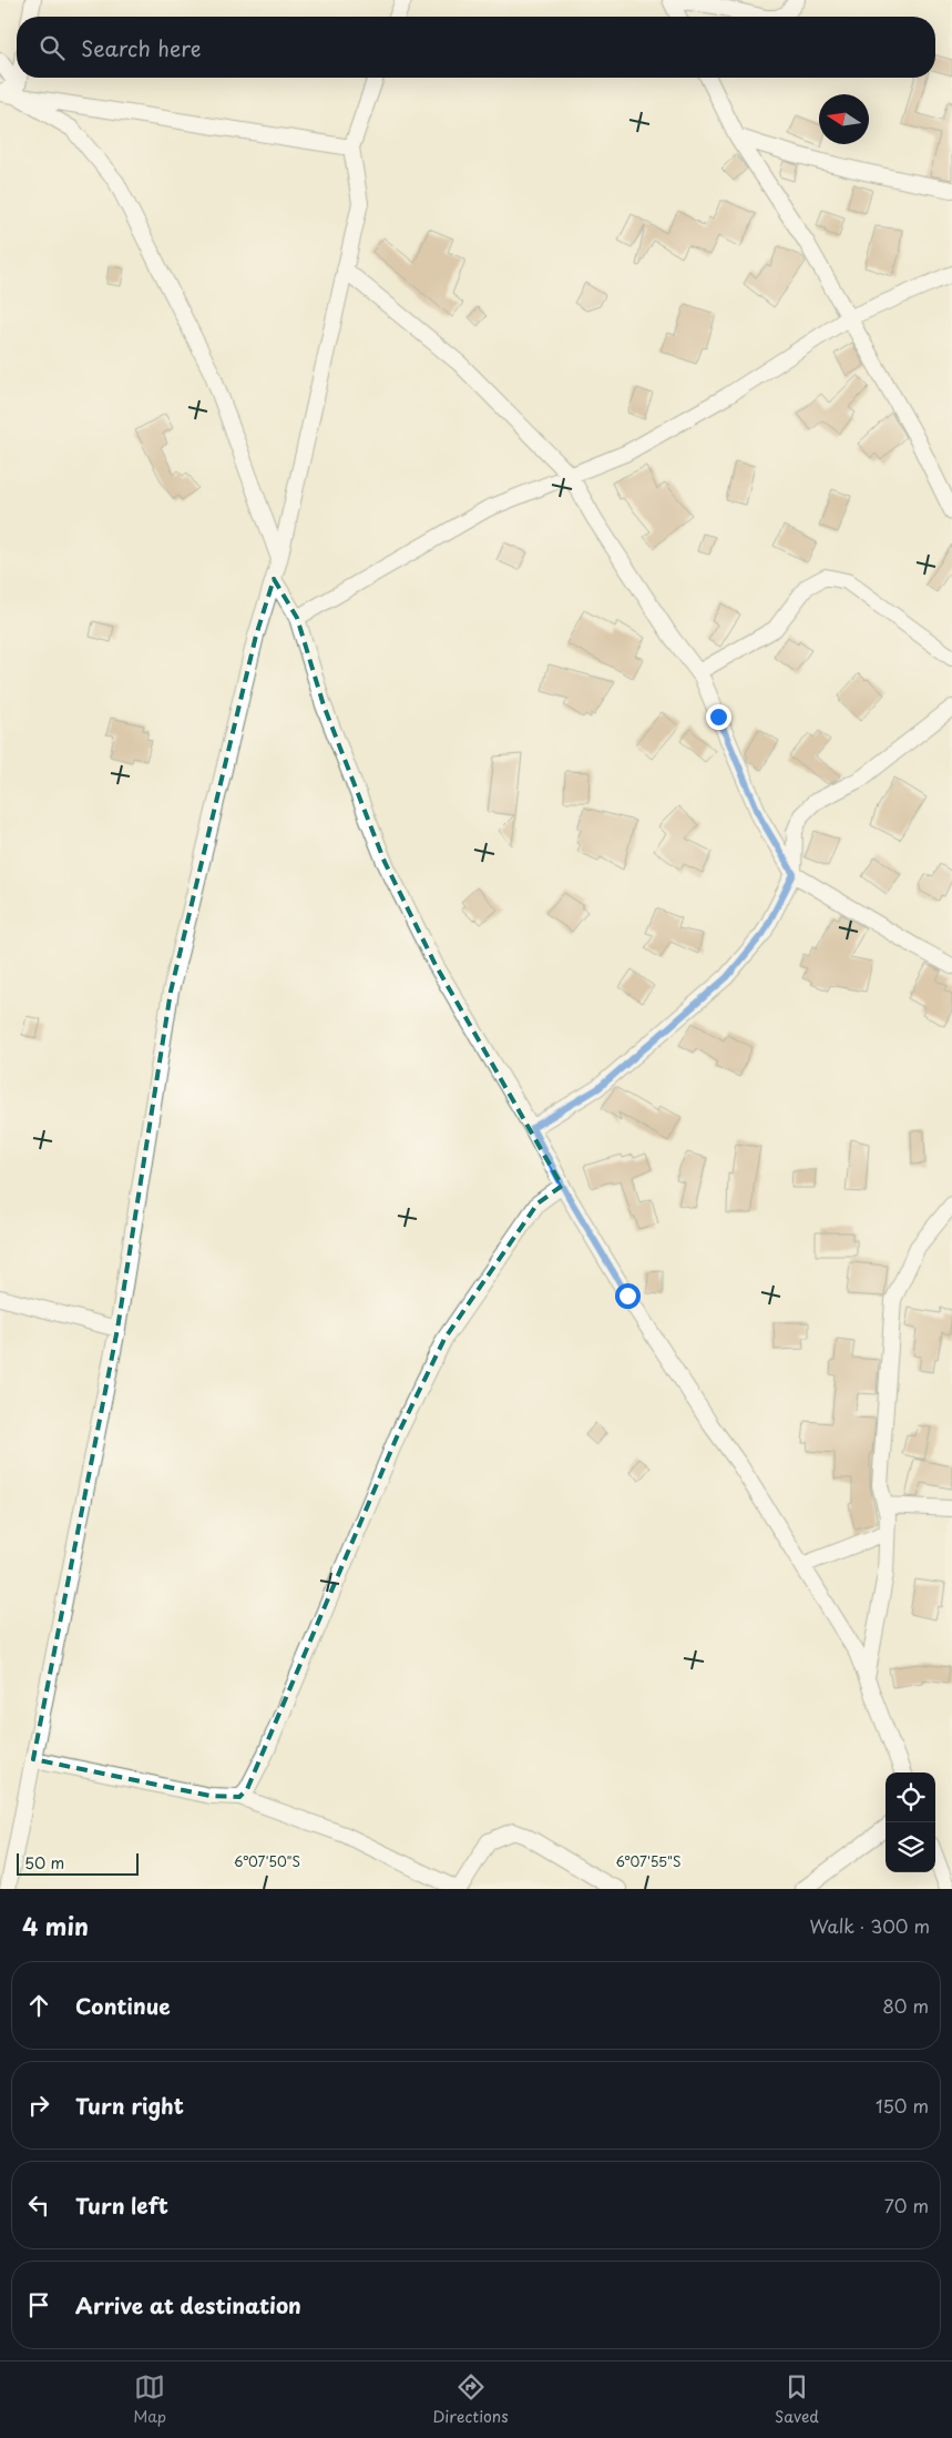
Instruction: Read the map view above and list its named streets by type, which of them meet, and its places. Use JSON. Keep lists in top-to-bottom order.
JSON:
{
  "scale_bar": "50 m",
  "north": "left",
  "page": {
    "search": "Search here",
    "scale": "50 m",
    "heading": ["4 min", "Walk · 300 m"],
    "list": [
      ["Continue", "80 m"],
      ["Turn right", "150 m"],
      ["Turn left", "70 m"],
      "Arrive at destination"
    ],
    "nav": ["Map", "Directions", "Saved"]
  },
  "coordinates": ["6°07'50\"S", "6°07'55\"S"]
}
